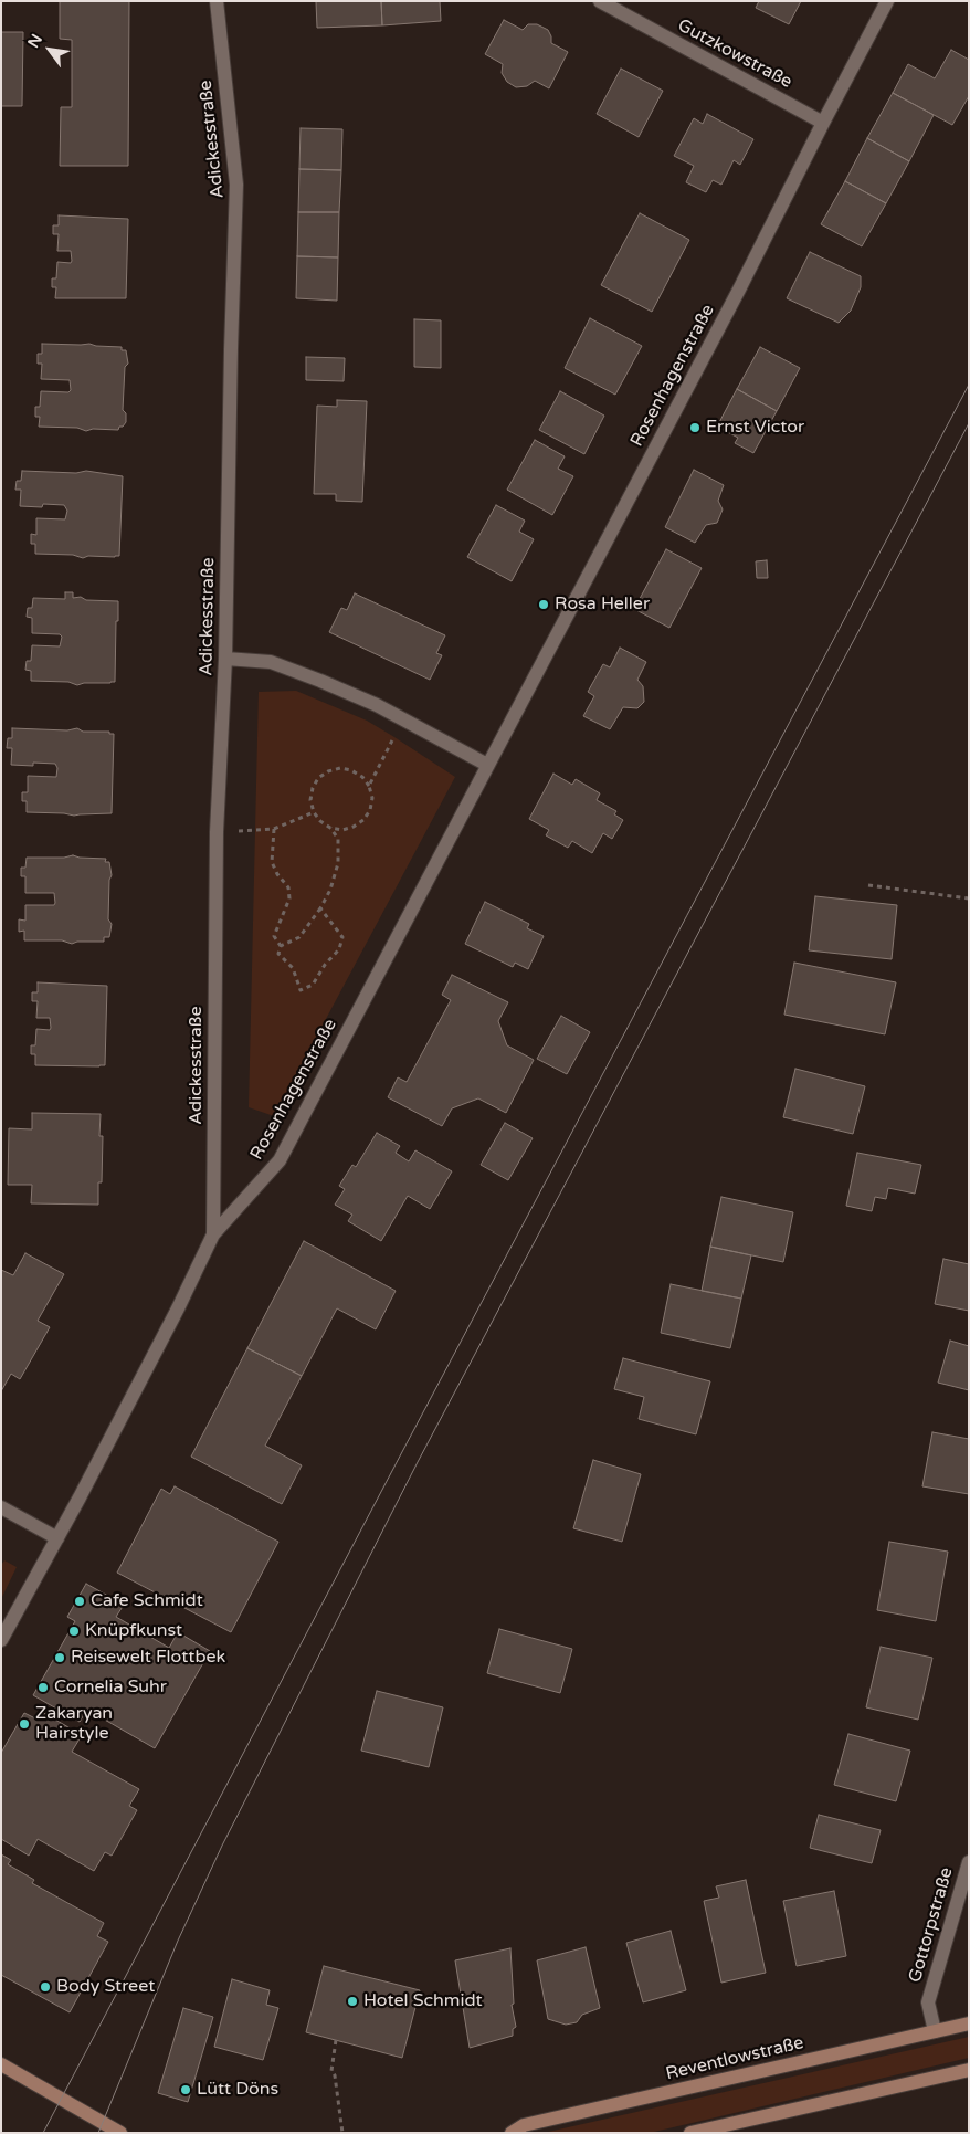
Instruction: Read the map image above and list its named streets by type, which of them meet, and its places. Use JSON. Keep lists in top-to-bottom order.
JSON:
{
  "streets": {
    "main road": ["Reventlowstraße"],
    "street": [
      "Gutzkowstraße",
      "Adickesstraße",
      "Rosenhagenstraße",
      "Gottorpstraße"
    ]
  },
  "crossings": [
    ["Gutzkowstraße", "Rosenhagenstraße"],
    ["Adickesstraße", "Rosenhagenstraße"],
    ["Gottorpstraße", "Reventlowstraße"]
  ],
  "places": [
    "Ernst Victor",
    "Rosa Heller",
    "Cafe Schmidt",
    "Knüpfkunst",
    "Reisewelt Flottbek",
    "Cornelia Suhr",
    "Zakaryan Hairstyle",
    "Body Street",
    "Hotel Schmidt",
    "Lütt Döns"
  ],
  "north": "top left"
}
